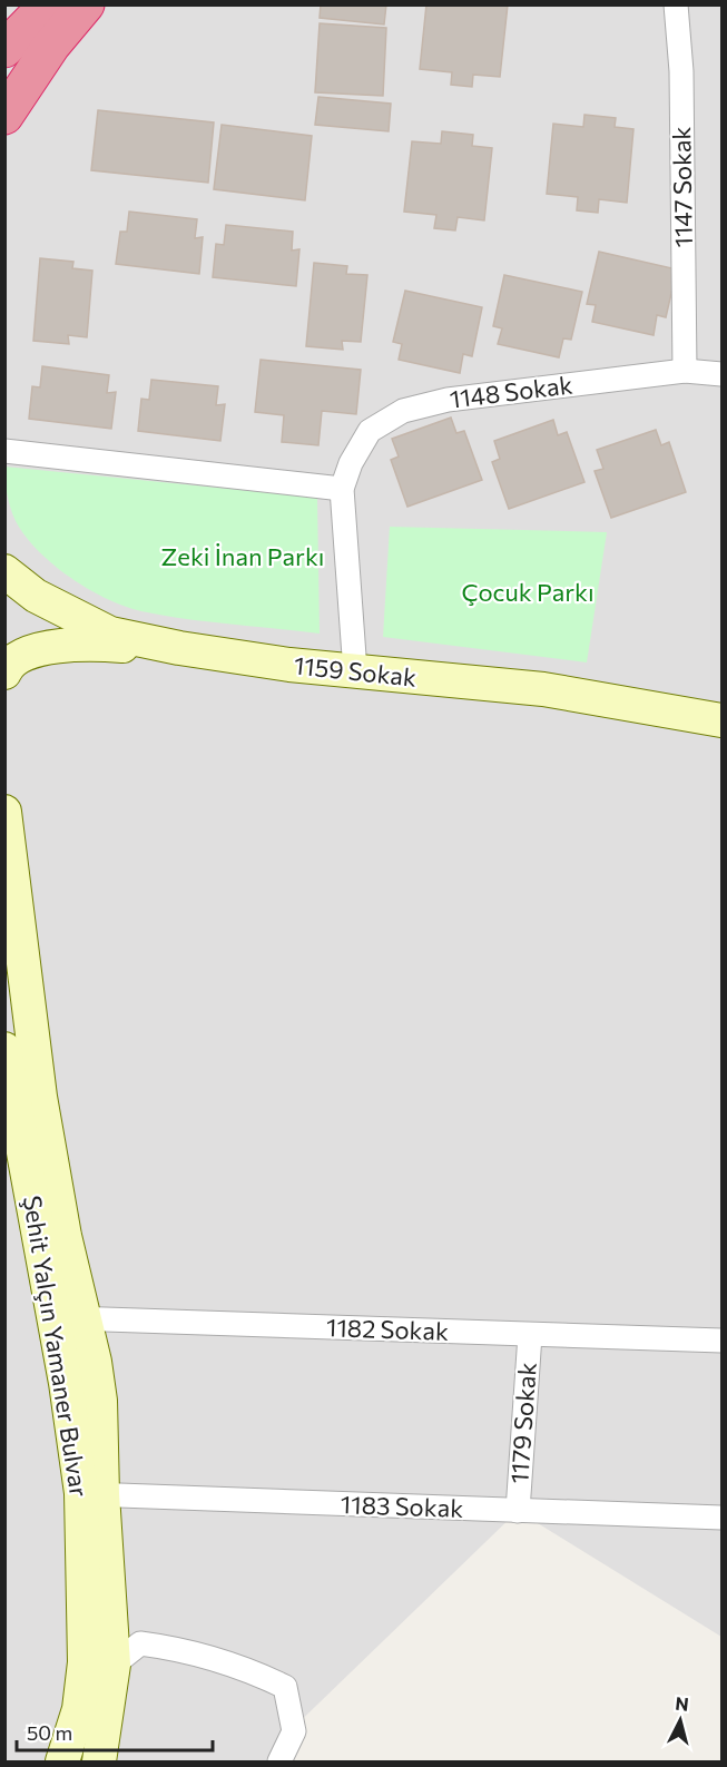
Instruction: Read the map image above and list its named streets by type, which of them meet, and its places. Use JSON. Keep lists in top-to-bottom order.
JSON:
{
  "streets": {
    "street": [
      "1147 Sokak",
      "1148 Sokak",
      "1159 Sokak",
      "1182 Sokak",
      "Şehit Yalçın Yamaner Bulvar",
      "1179 Sokak",
      "1183 Sokak"
    ]
  },
  "crossings": [
    ["1147 Sokak", "1148 Sokak"],
    ["1148 Sokak", "1159 Sokak"],
    ["1182 Sokak", "Şehit Yalçın Yamaner Bulvar"],
    ["1182 Sokak", "1179 Sokak"],
    ["Şehit Yalçın Yamaner Bulvar", "1183 Sokak"],
    ["1179 Sokak", "1183 Sokak"]
  ],
  "parks": ["Zeki İnan Parkı", "Çocuk Parkı"],
  "scale_bar": "50 m",
  "north": "top"
}
